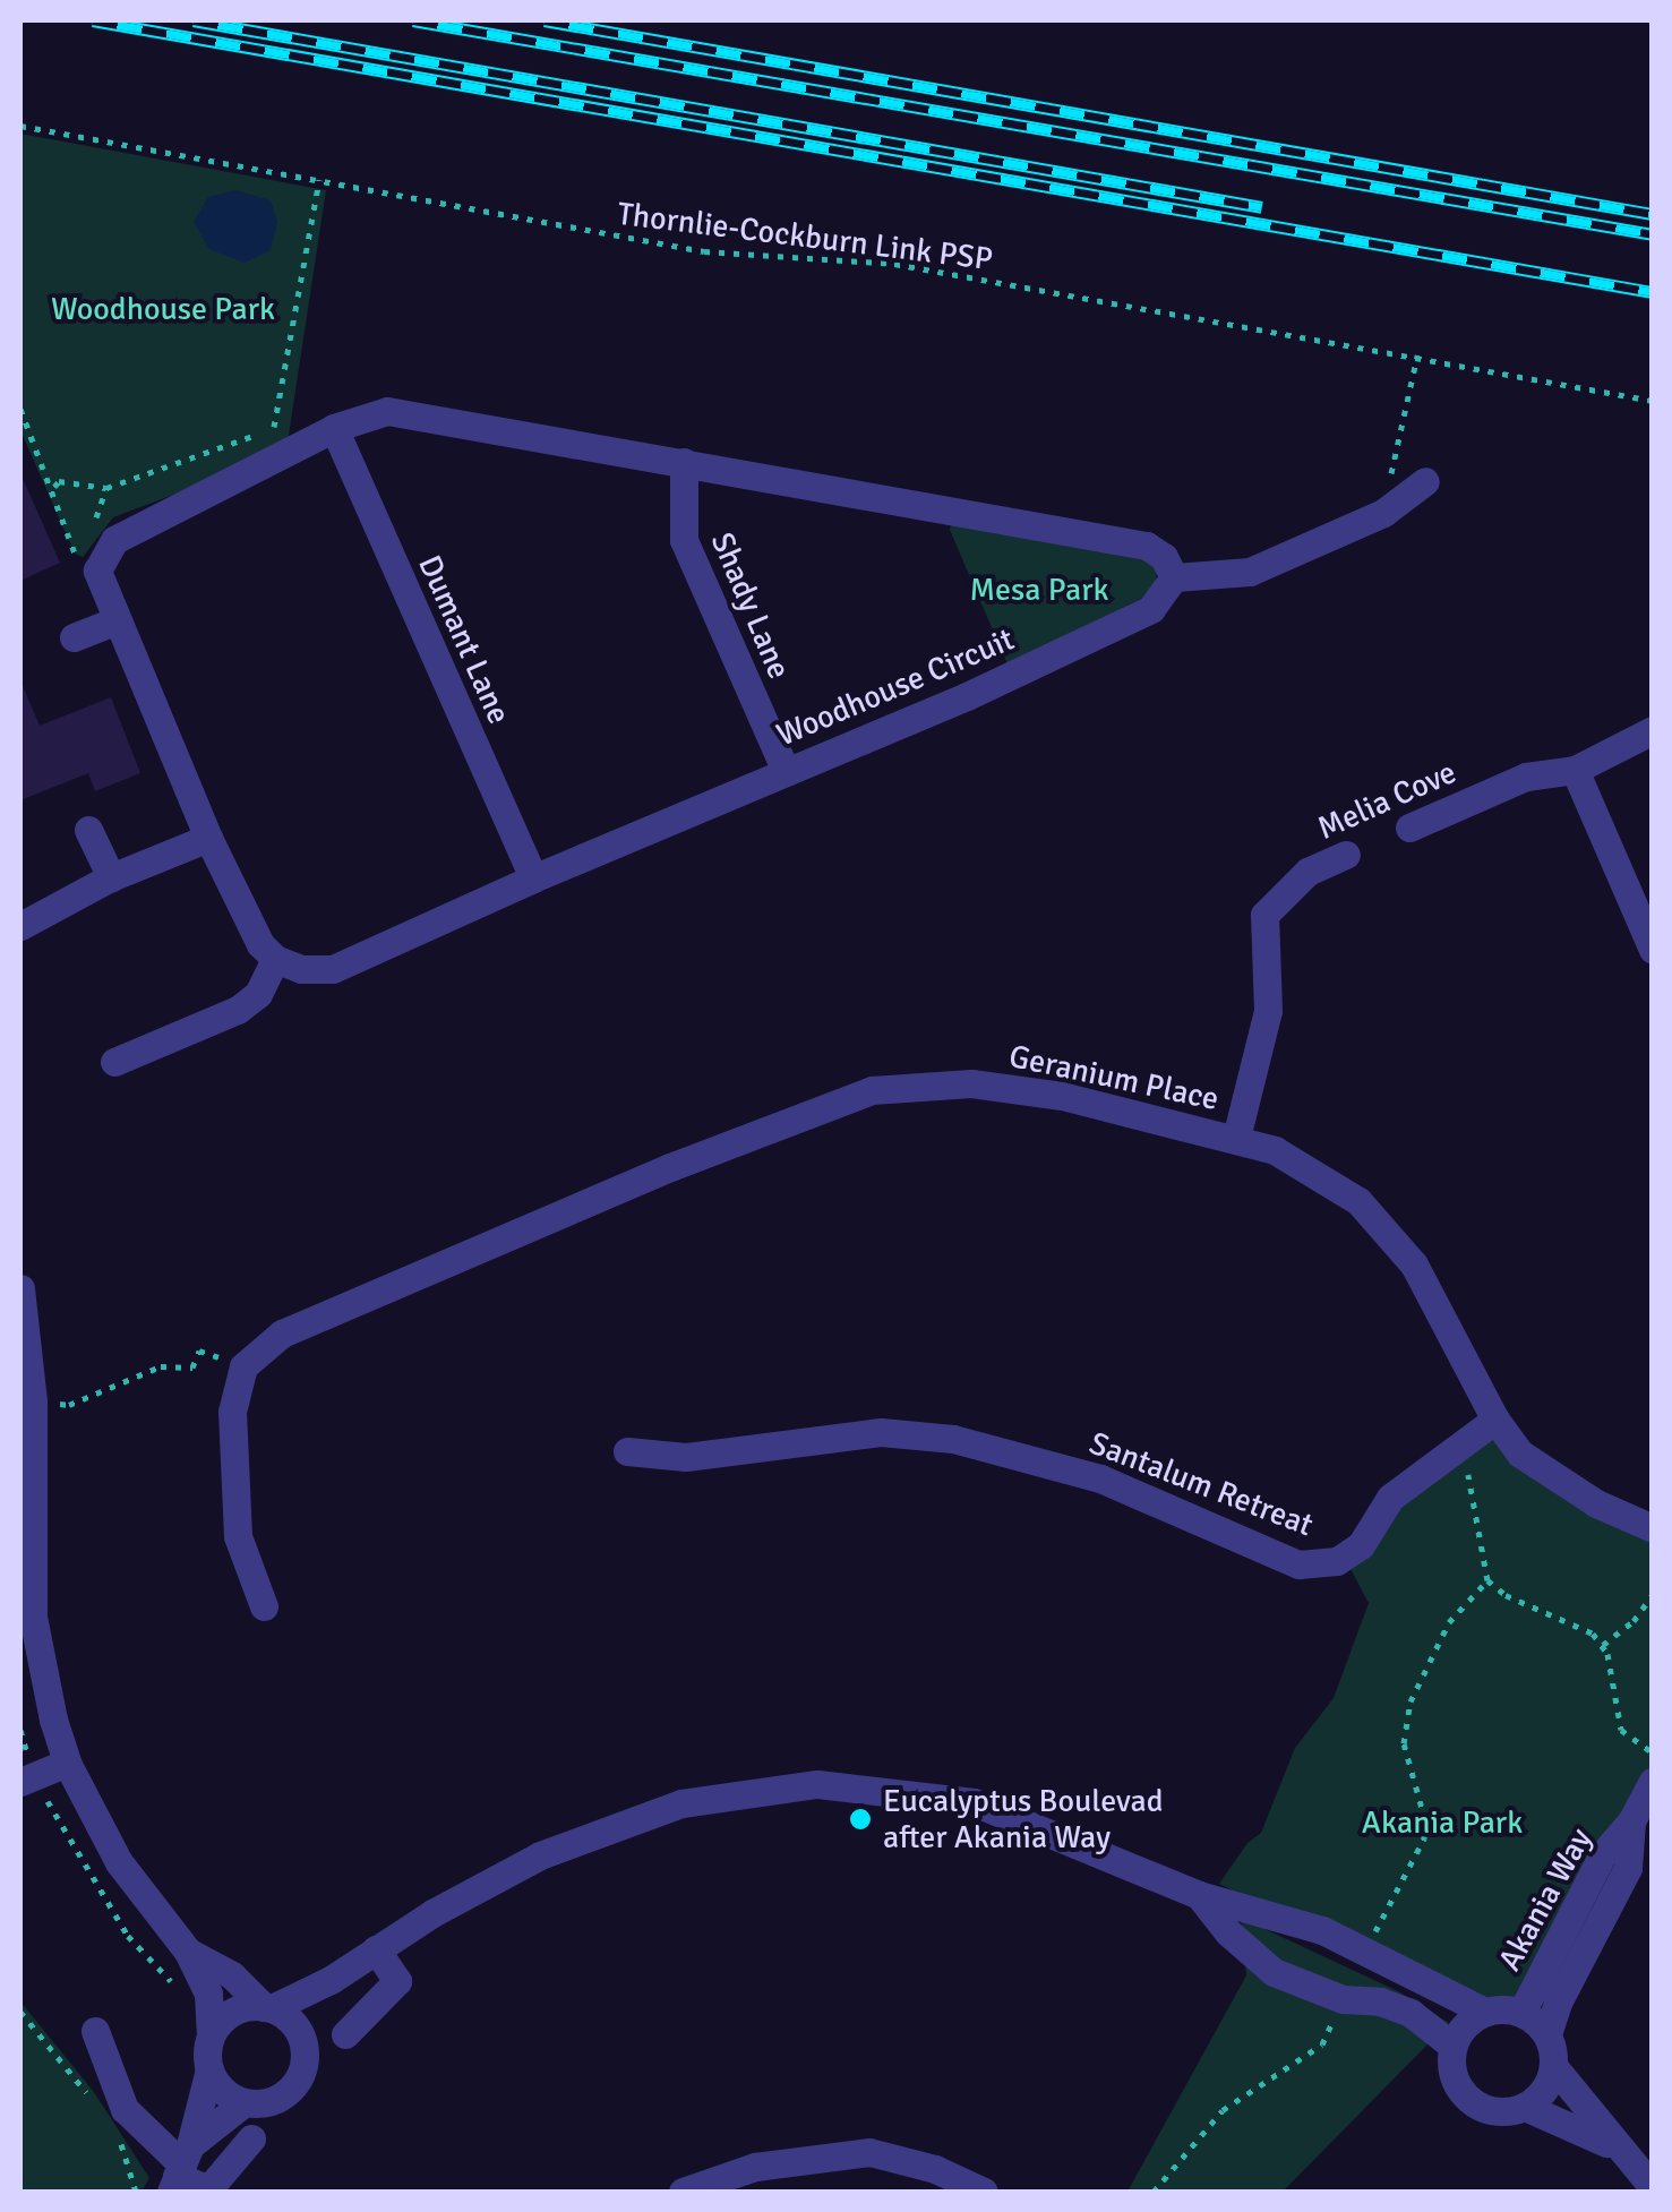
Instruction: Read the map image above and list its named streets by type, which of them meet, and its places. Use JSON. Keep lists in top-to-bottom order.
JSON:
{
  "streets": {
    "street": [
      "Shady Lane",
      "Dumant Lane",
      "Woodhouse Circuit",
      "Melia Cove",
      "Geranium Place",
      "Santalum Retreat",
      "Akania Way"
    ],
    "path": ["Thornlie-Cockburn Link PSP"]
  },
  "crossings": [
    ["Shady Lane", "Woodhouse Circuit"],
    ["Dumant Lane", "Woodhouse Circuit"],
    ["Melia Cove", "Geranium Place"],
    ["Geranium Place", "Santalum Retreat"]
  ],
  "parks": ["Woodhouse Park", "Mesa Park", "Akania Park"],
  "places": ["Eucalyptus Boulevad after Akania Way"]
}
